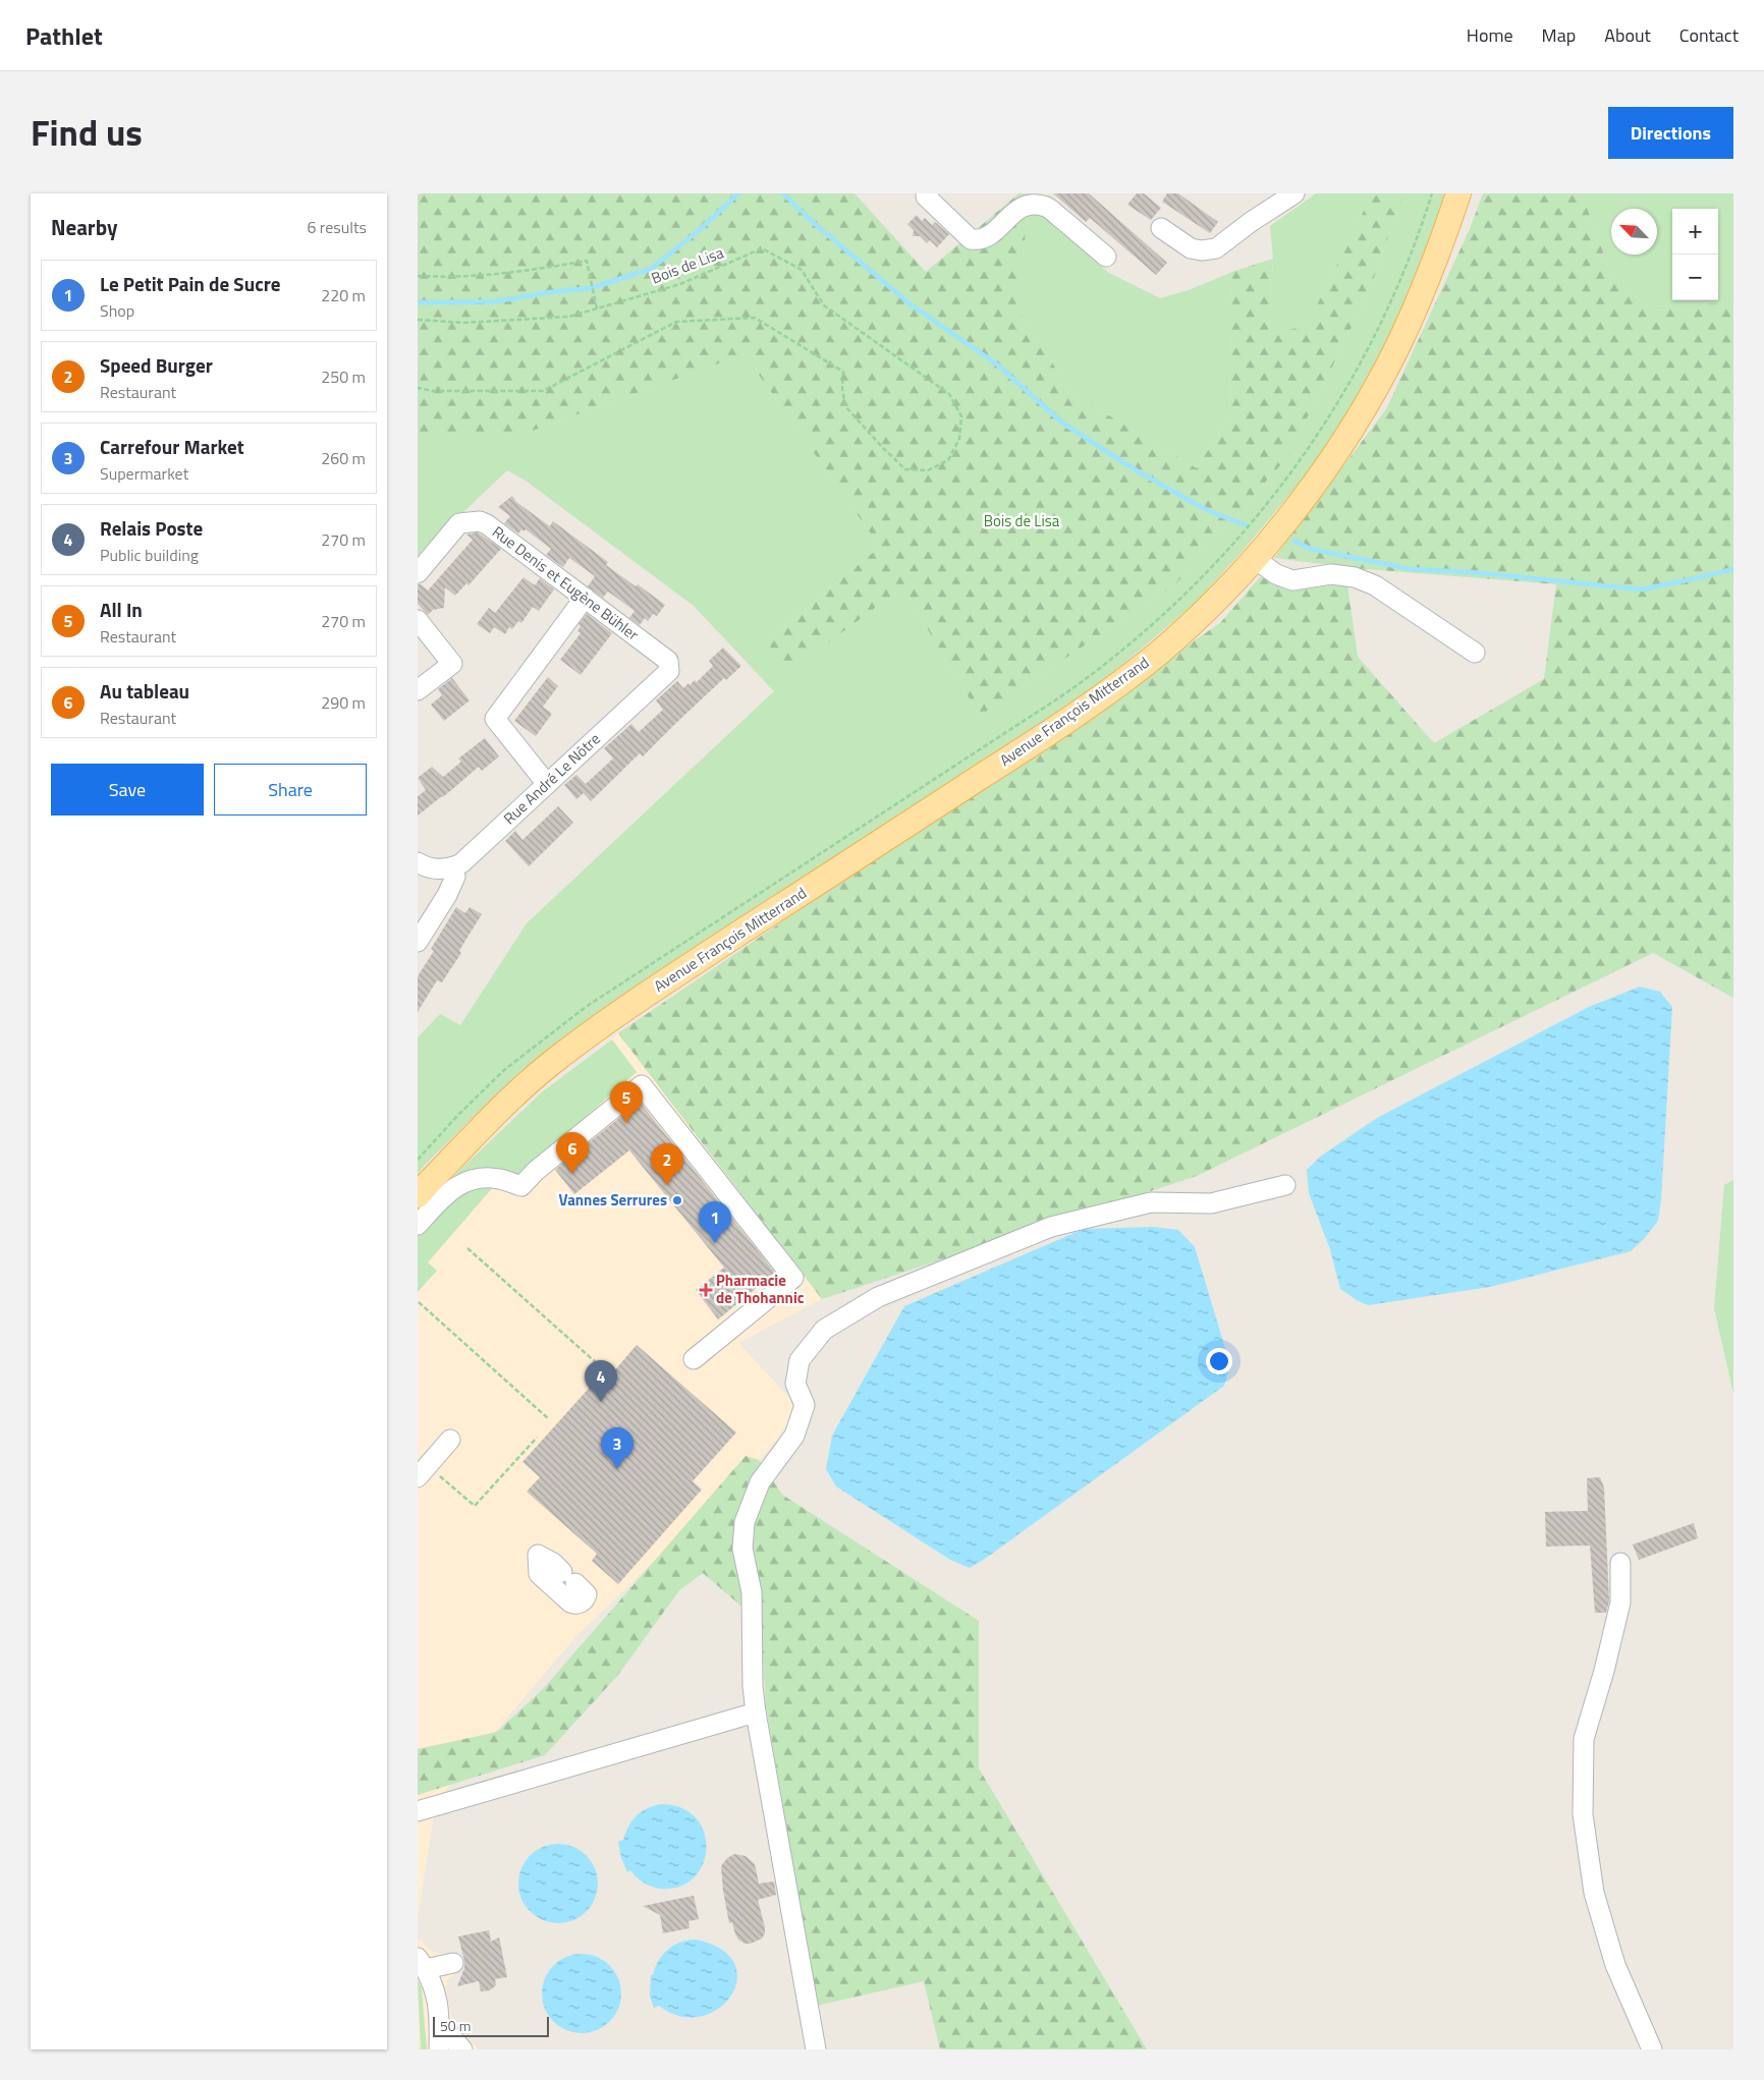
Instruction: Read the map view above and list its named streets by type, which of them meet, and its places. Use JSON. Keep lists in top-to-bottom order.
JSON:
{
  "streets": {
    "main road": ["Avenue François Mitterrand"],
    "street": ["Rue Denis et Eugène Bühler", "Rue André Le Nôtre"],
    "path": ["Bois de Lisa"]
  },
  "crossings": [
    ["Rue Denis et Eugène Bühler", "Rue André Le Nôtre"]
  ],
  "parks": ["Bois de Lisa"],
  "places": {
    "other": ["Vannes Serrures"],
    "health": ["Pharmacie de Thohannic"]
  },
  "scale_bar": "50 m",
  "north": "top left",
  "page": {
    "header": "Pathlet",
    "nav": [
      "Home",
      "Map",
      "About",
      "Contact"
    ],
    "title": "Find us",
    "buttons": [
      "Directions",
      ["Save", "Share"]
    ],
    "heading": ["Nearby", "6 results"],
    "map_buttons": ["+", "−"],
    "list": [
      {
        "mark": "1",
        "name": "Le Petit Pain de Sucre",
        "note": "Shop",
        "value": "220 m"
      },
      {
        "mark": "2",
        "name": "Speed Burger",
        "note": "Restaurant",
        "value": "250 m"
      },
      {
        "mark": "3",
        "name": "Carrefour Market",
        "note": "Supermarket",
        "value": "260 m"
      },
      {
        "mark": "4",
        "name": "Relais Poste",
        "note": "Public building",
        "value": "270 m"
      },
      {
        "mark": "5",
        "name": "All In",
        "note": "Restaurant",
        "value": "270 m"
      },
      {
        "mark": "6",
        "name": "Au tableau",
        "note": "Restaurant",
        "value": "290 m"
      }
    ],
    "pins": [
      "5",
      "6",
      "2",
      "1",
      "4",
      "3"
    ],
    "scale": "50 m"
  }
}
